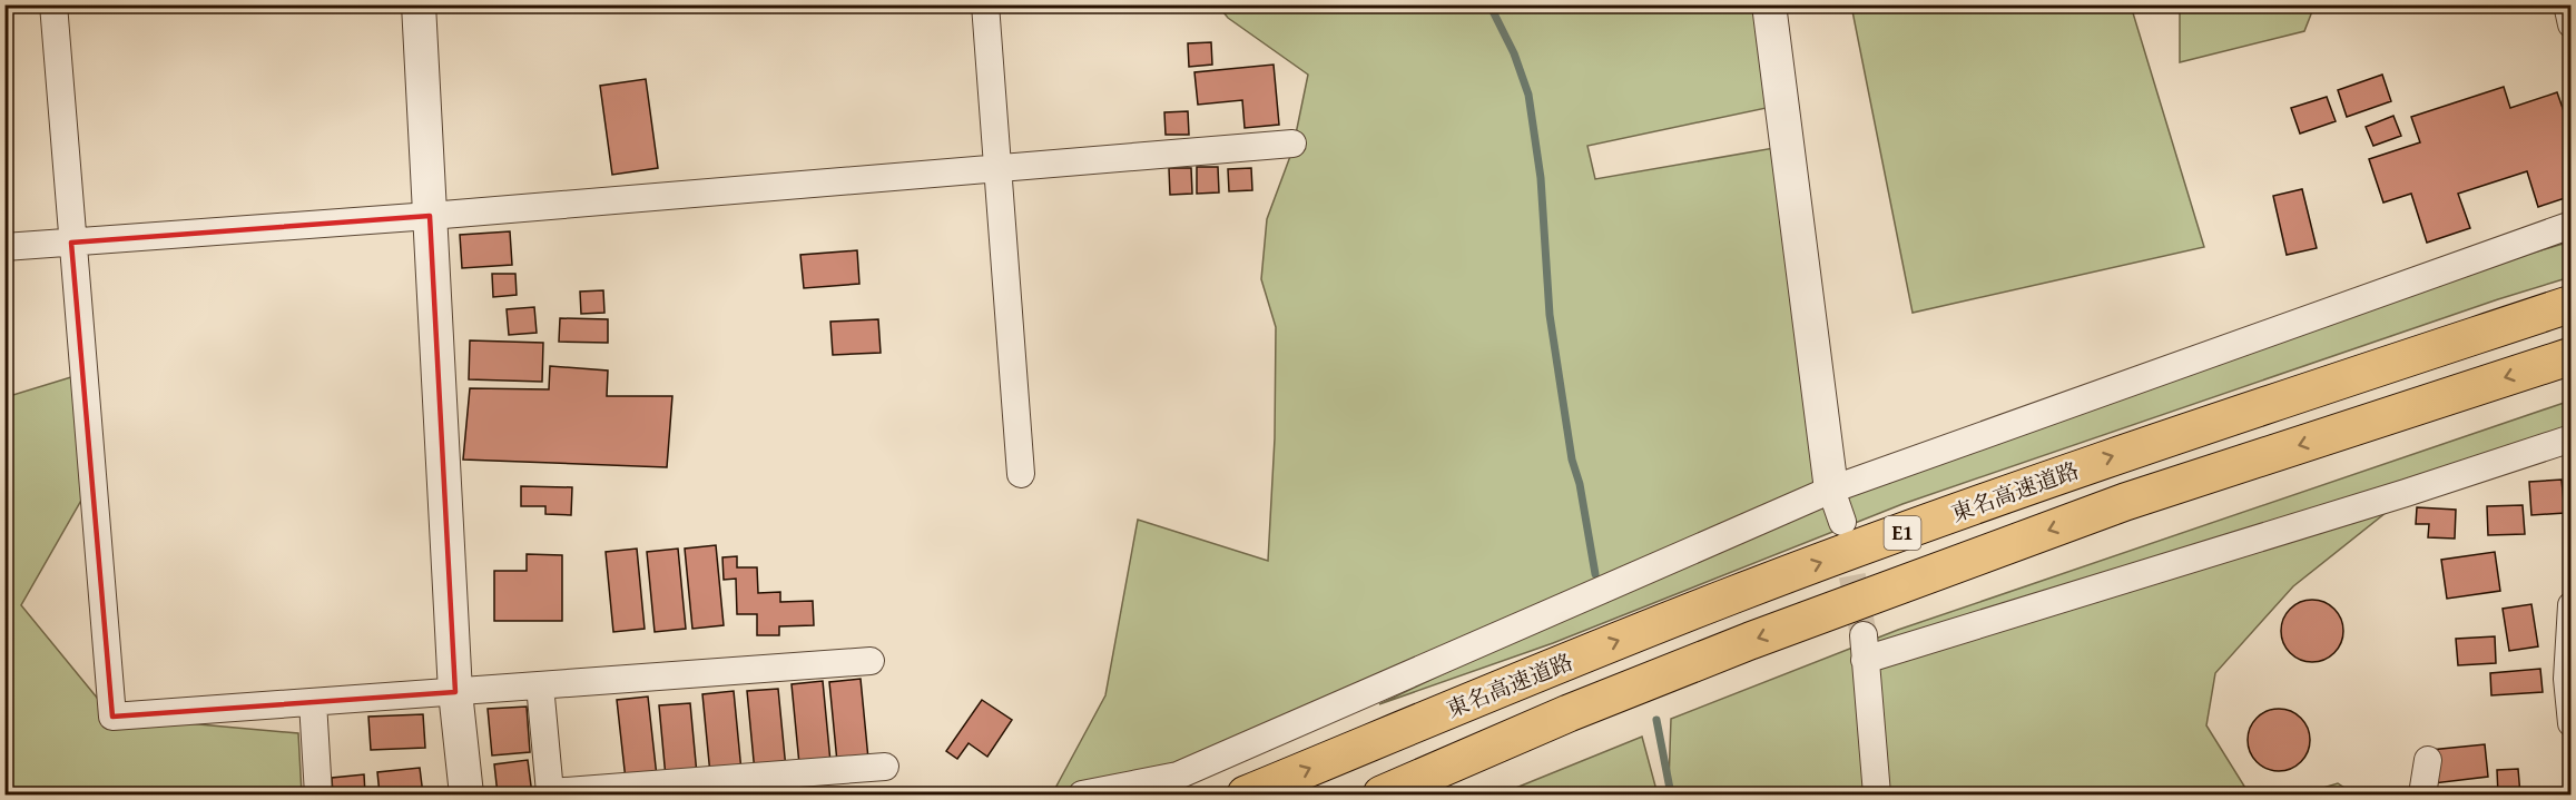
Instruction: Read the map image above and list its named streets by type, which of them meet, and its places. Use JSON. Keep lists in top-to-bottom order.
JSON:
{
  "streets": {
    "highway": ["東名高速道路", "E1"]
  }
}
